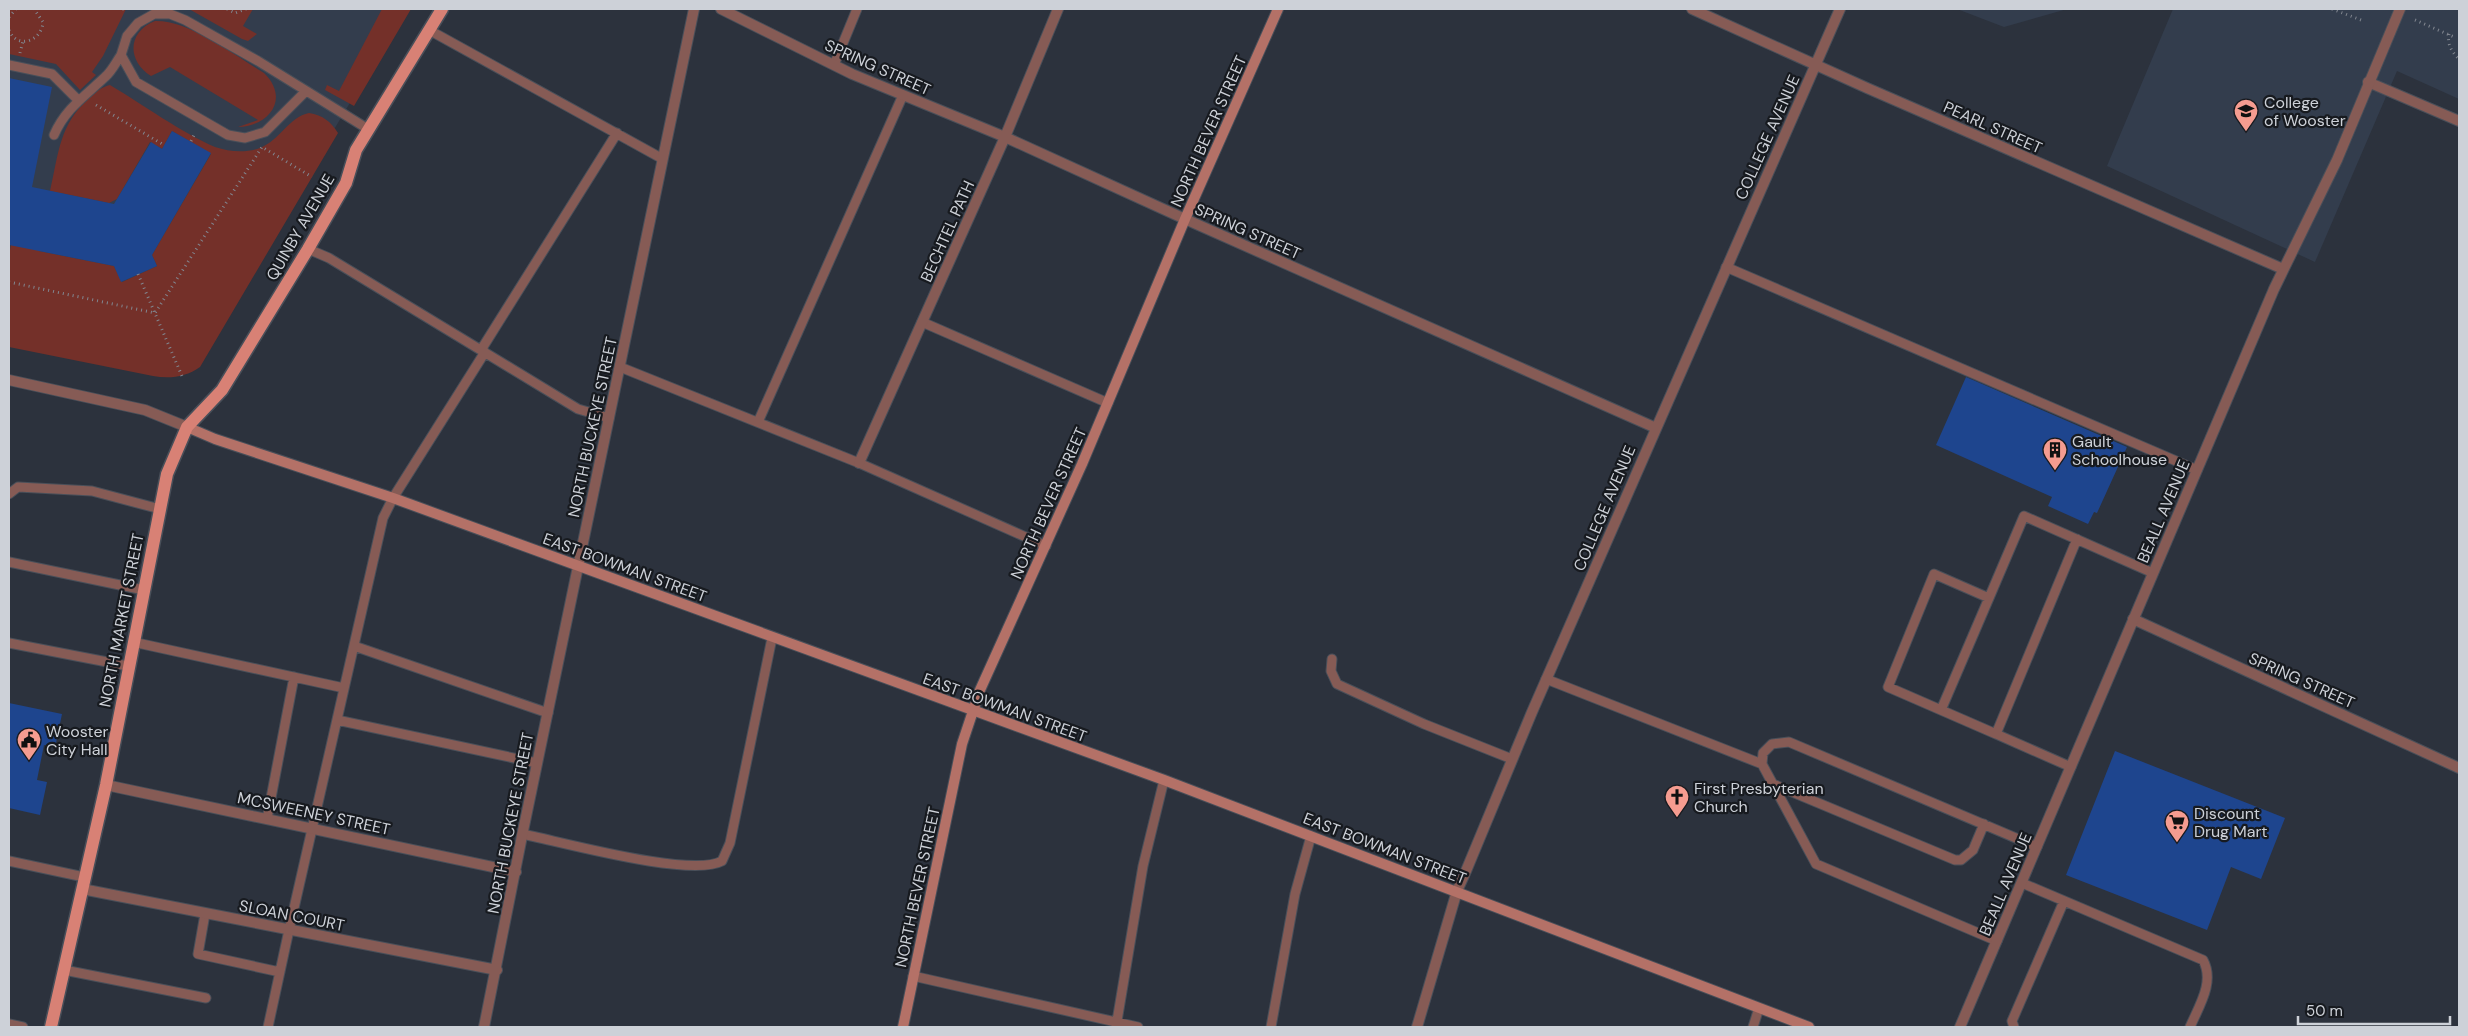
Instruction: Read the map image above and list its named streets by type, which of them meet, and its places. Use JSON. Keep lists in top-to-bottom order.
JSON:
{
  "streets": {
    "main road": [
      "NORTH BEVER STREET",
      "QUINBY AVENUE",
      "EAST BOWMAN STREET",
      "NORTH MARKET STREET"
    ],
    "street": [
      "SPRING STREET",
      "PEARL STREET",
      "COLLEGE AVENUE",
      "BECHTEL PATH",
      "NORTH BUCKEYE STREET",
      "BEALL AVENUE",
      "MCSWEENEY STREET",
      "SLOAN COURT"
    ]
  },
  "crossings": [
    ["SPRING STREET", "NORTH BEVER STREET"],
    ["SPRING STREET", "COLLEGE AVENUE"],
    ["SPRING STREET", "BECHTEL PATH"],
    ["SPRING STREET", "BEALL AVENUE"],
    ["PEARL STREET", "COLLEGE AVENUE"],
    ["PEARL STREET", "BEALL AVENUE"],
    ["NORTH BEVER STREET", "EAST BOWMAN STREET"],
    ["COLLEGE AVENUE", "EAST BOWMAN STREET"],
    ["QUINBY AVENUE", "EAST BOWMAN STREET"],
    ["QUINBY AVENUE", "NORTH MARKET STREET"],
    ["NORTH BUCKEYE STREET", "EAST BOWMAN STREET"],
    ["NORTH BUCKEYE STREET", "MCSWEENEY STREET"],
    ["NORTH BUCKEYE STREET", "SLOAN COURT"],
    ["EAST BOWMAN STREET", "NORTH MARKET STREET"],
    ["NORTH MARKET STREET", "MCSWEENEY STREET"],
    ["NORTH MARKET STREET", "SLOAN COURT"]
  ],
  "places": {
    "school or university": ["College of Wooster"],
    "building": ["Gault Schoolhouse"],
    "public building": ["Wooster City Hall"],
    "church": ["First Presbyterian Church"],
    "supermarket": ["Discount Drug Mart"]
  },
  "scale_bar": "50 m"
}
